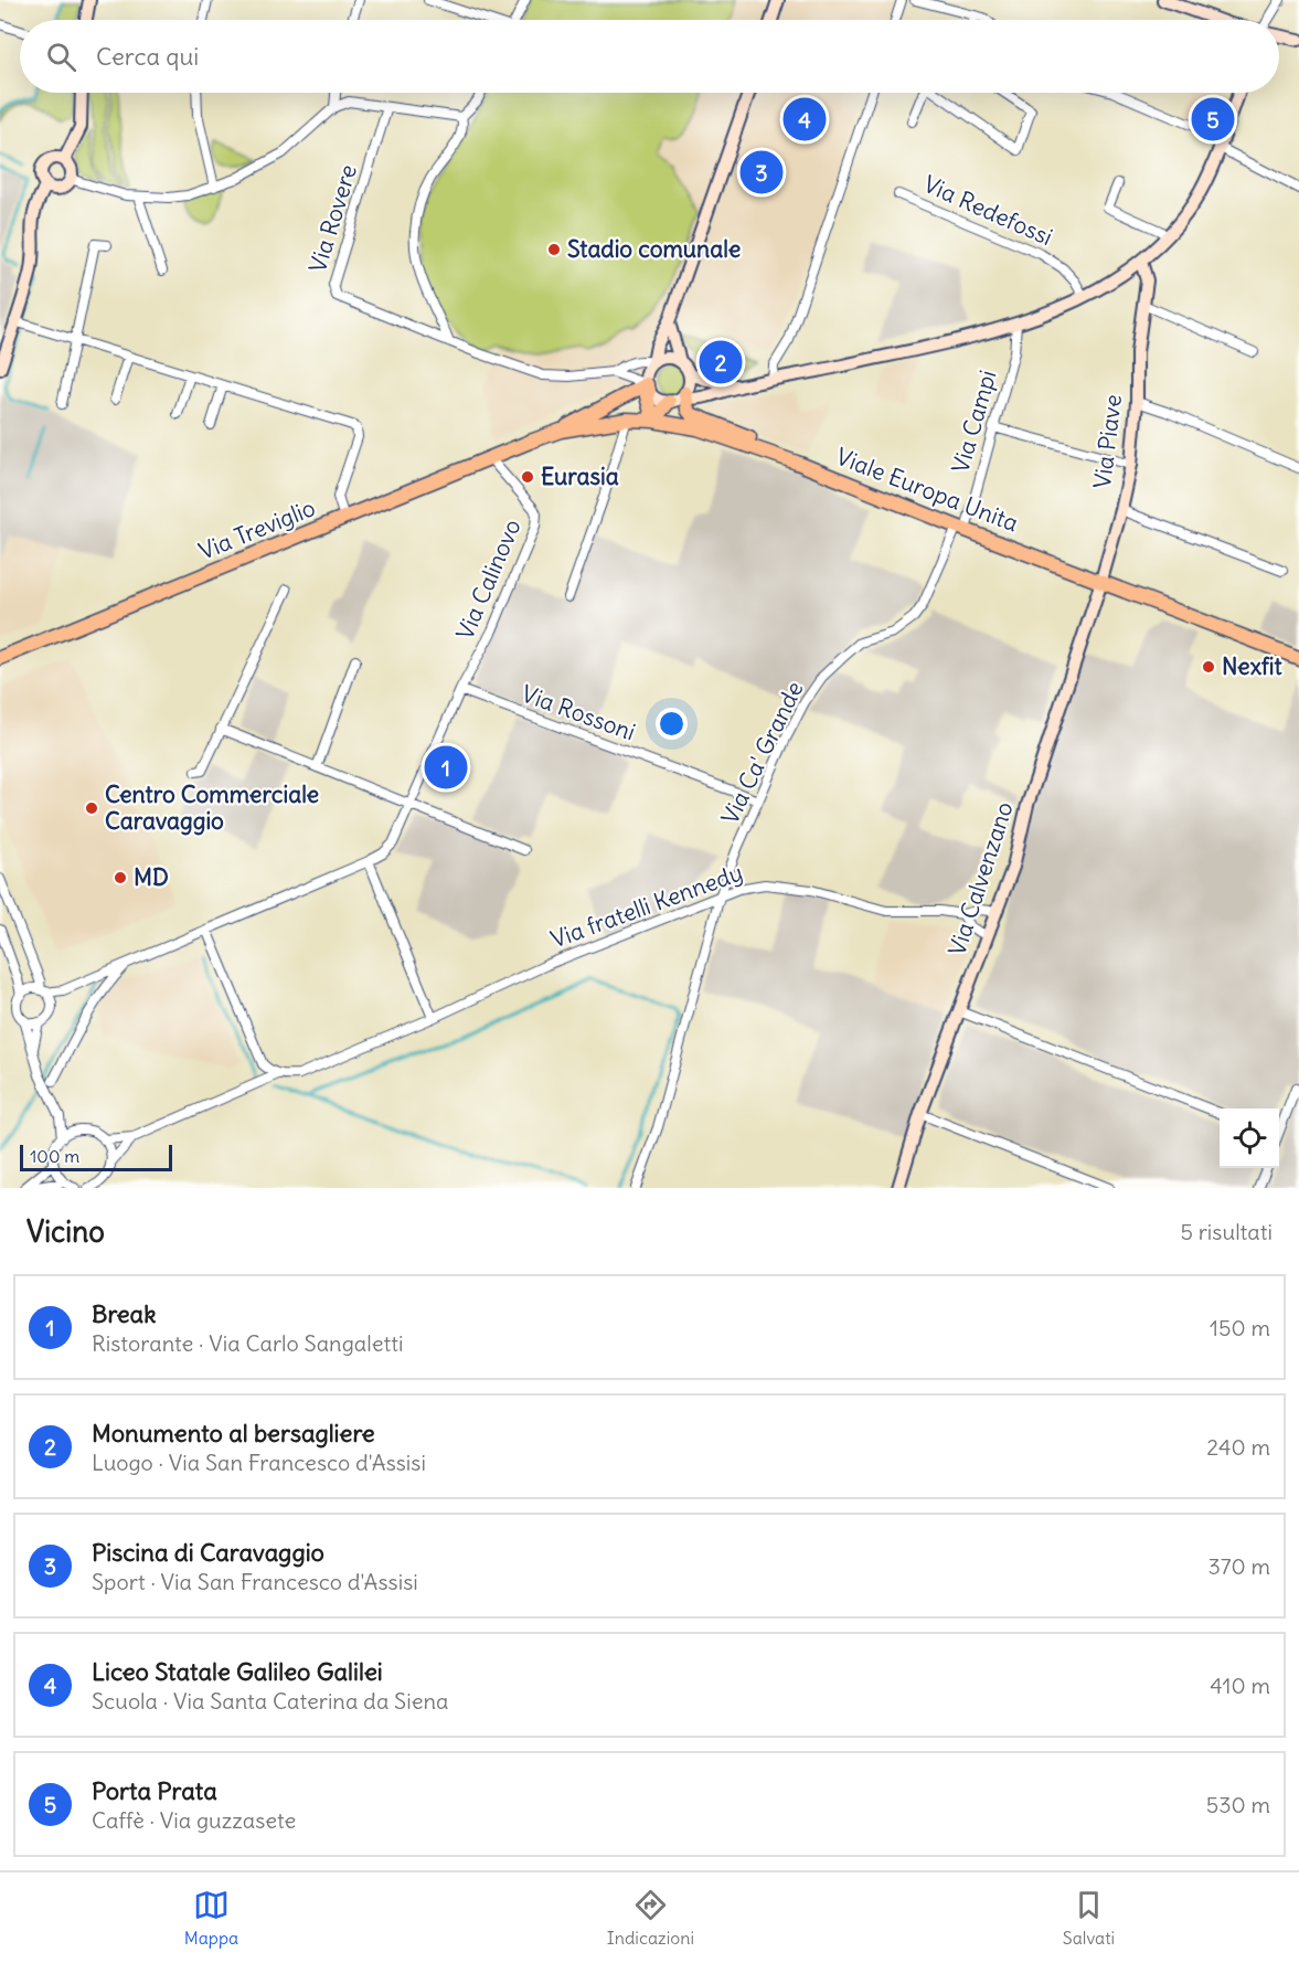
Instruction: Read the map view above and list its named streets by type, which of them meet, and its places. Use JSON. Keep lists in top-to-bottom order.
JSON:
{
  "streets": {
    "main road": ["Viale Europa Unita", "Via Treviglio"],
    "street": [
      "Via Redefossi",
      "Via Rovere",
      "Via Campi",
      "Via Piave",
      "Via Calinovo",
      "Via Rossoni",
      "Via Ca' Grande",
      "Via Calvenzano",
      "Via fratelli Kennedy"
    ]
  },
  "crossings": [
    ["Via Campi", "Viale Europa Unita"],
    ["Via Campi", "Via Ca' Grande"],
    ["Via Piave", "Viale Europa Unita"],
    ["Via Piave", "Via Calvenzano"],
    ["Viale Europa Unita", "Via Treviglio"],
    ["Viale Europa Unita", "Via Ca' Grande"],
    ["Viale Europa Unita", "Via Calvenzano"],
    ["Via Treviglio", "Via Calinovo"],
    ["Via Calinovo", "Via Rossoni"],
    ["Via Rossoni", "Via Ca' Grande"],
    ["Via Ca' Grande", "Via fratelli Kennedy"],
    ["Via Calvenzano", "Via fratelli Kennedy"]
  ],
  "places": [
    "Stadio comunale",
    "Eurasia",
    "Nexfit",
    "Centro Commerciale Caravaggio",
    "MD"
  ],
  "scale_bar": "100 m",
  "page": {
    "search": "Cerca qui",
    "pins": [
      "4",
      "5",
      "3",
      "2",
      "1"
    ],
    "scale": "100 m",
    "heading": ["Vicino", "5 risultati"],
    "list": [
      {
        "mark": "1",
        "name": "Break",
        "note": "Ristorante · Via Carlo Sangaletti",
        "value": "150 m"
      },
      {
        "mark": "2",
        "name": "Monumento al bersagliere",
        "note": "Luogo · Via San Francesco d'Assisi",
        "value": "240 m"
      },
      {
        "mark": "3",
        "name": "Piscina di Caravaggio",
        "note": "Sport · Via San Francesco d'Assisi",
        "value": "370 m"
      },
      {
        "mark": "4",
        "name": "Liceo Statale Galileo Galilei",
        "note": "Scuola · Via Santa Caterina da Siena",
        "value": "410 m"
      },
      {
        "mark": "5",
        "name": "Porta Prata",
        "note": "Caffè · Via guzzasete",
        "value": "530 m"
      }
    ],
    "nav": ["Mappa", "Indicazioni", "Salvati"]
  }
}
